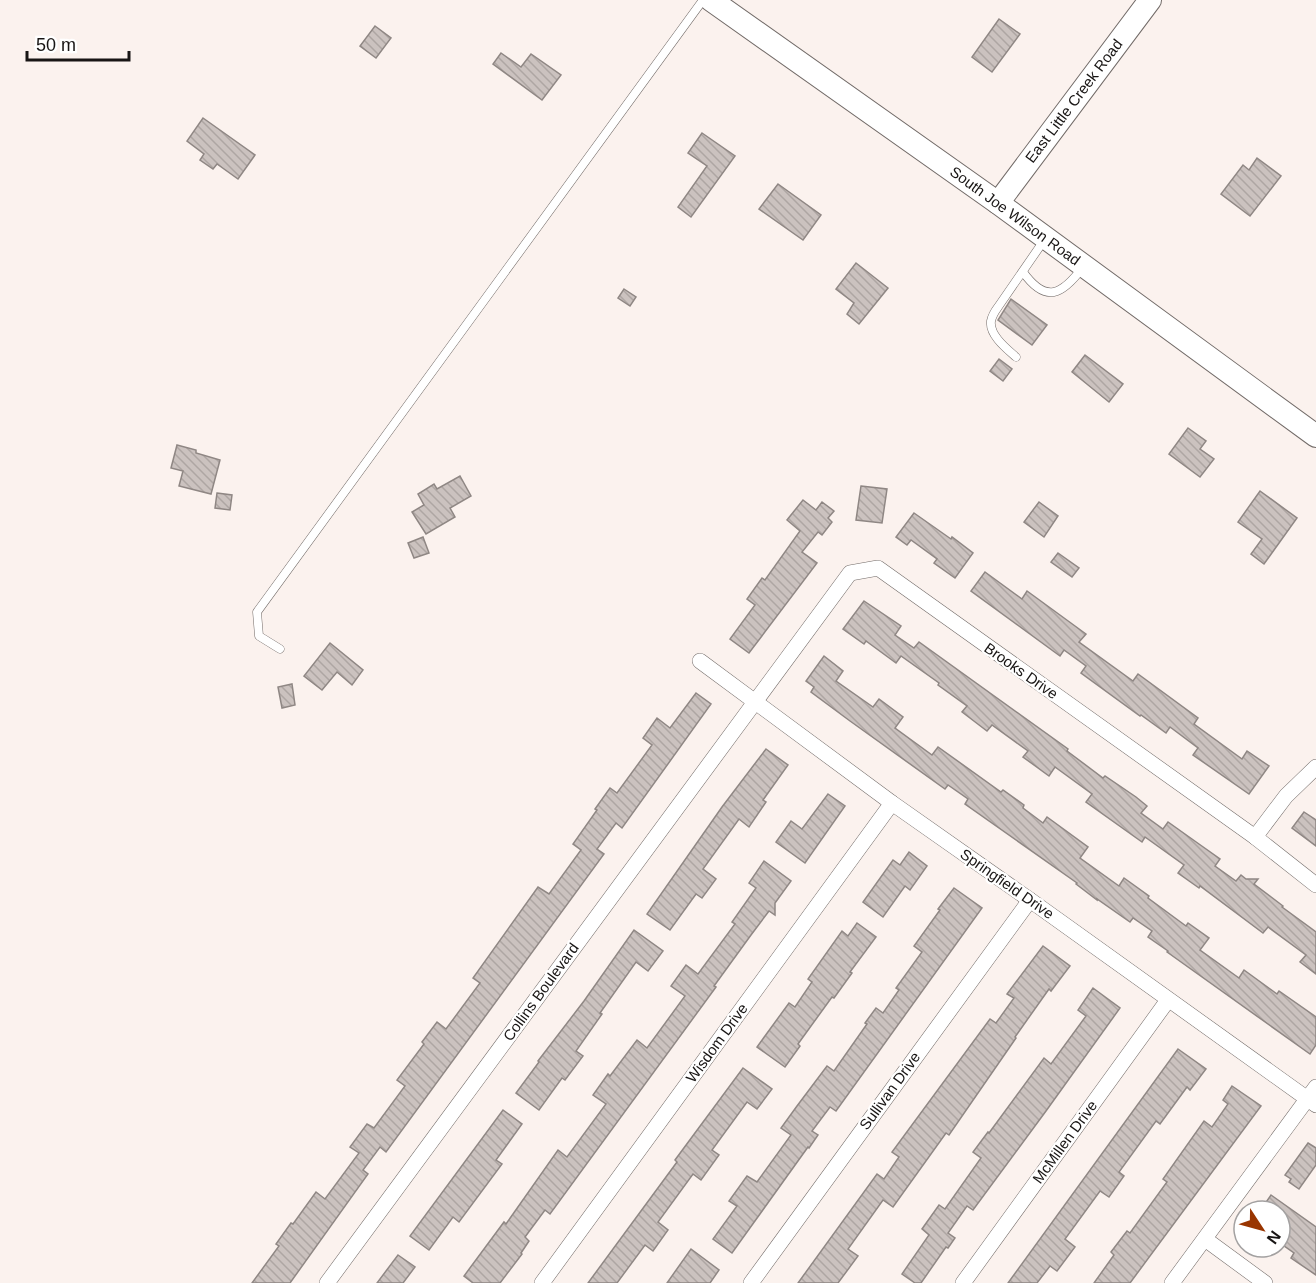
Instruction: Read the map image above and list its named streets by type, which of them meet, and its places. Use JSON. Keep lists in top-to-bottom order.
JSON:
{
  "streets": {
    "street": [
      "East Little Creek Road",
      "South Joe Wilson Road",
      "Brooks Drive",
      "Springfield Drive",
      "Collins Boulevard",
      "Wisdom Drive",
      "Sullivan Drive",
      "McMillen Drive"
    ]
  },
  "crossings": [
    ["East Little Creek Road", "South Joe Wilson Road"],
    ["Brooks Drive", "Springfield Drive"],
    ["Brooks Drive", "Collins Boulevard"],
    ["Springfield Drive", "Collins Boulevard"],
    ["Springfield Drive", "Wisdom Drive"],
    ["Springfield Drive", "Sullivan Drive"],
    ["Springfield Drive", "McMillen Drive"]
  ],
  "scale_bar": "50 m",
  "north": "bottom right"
}
